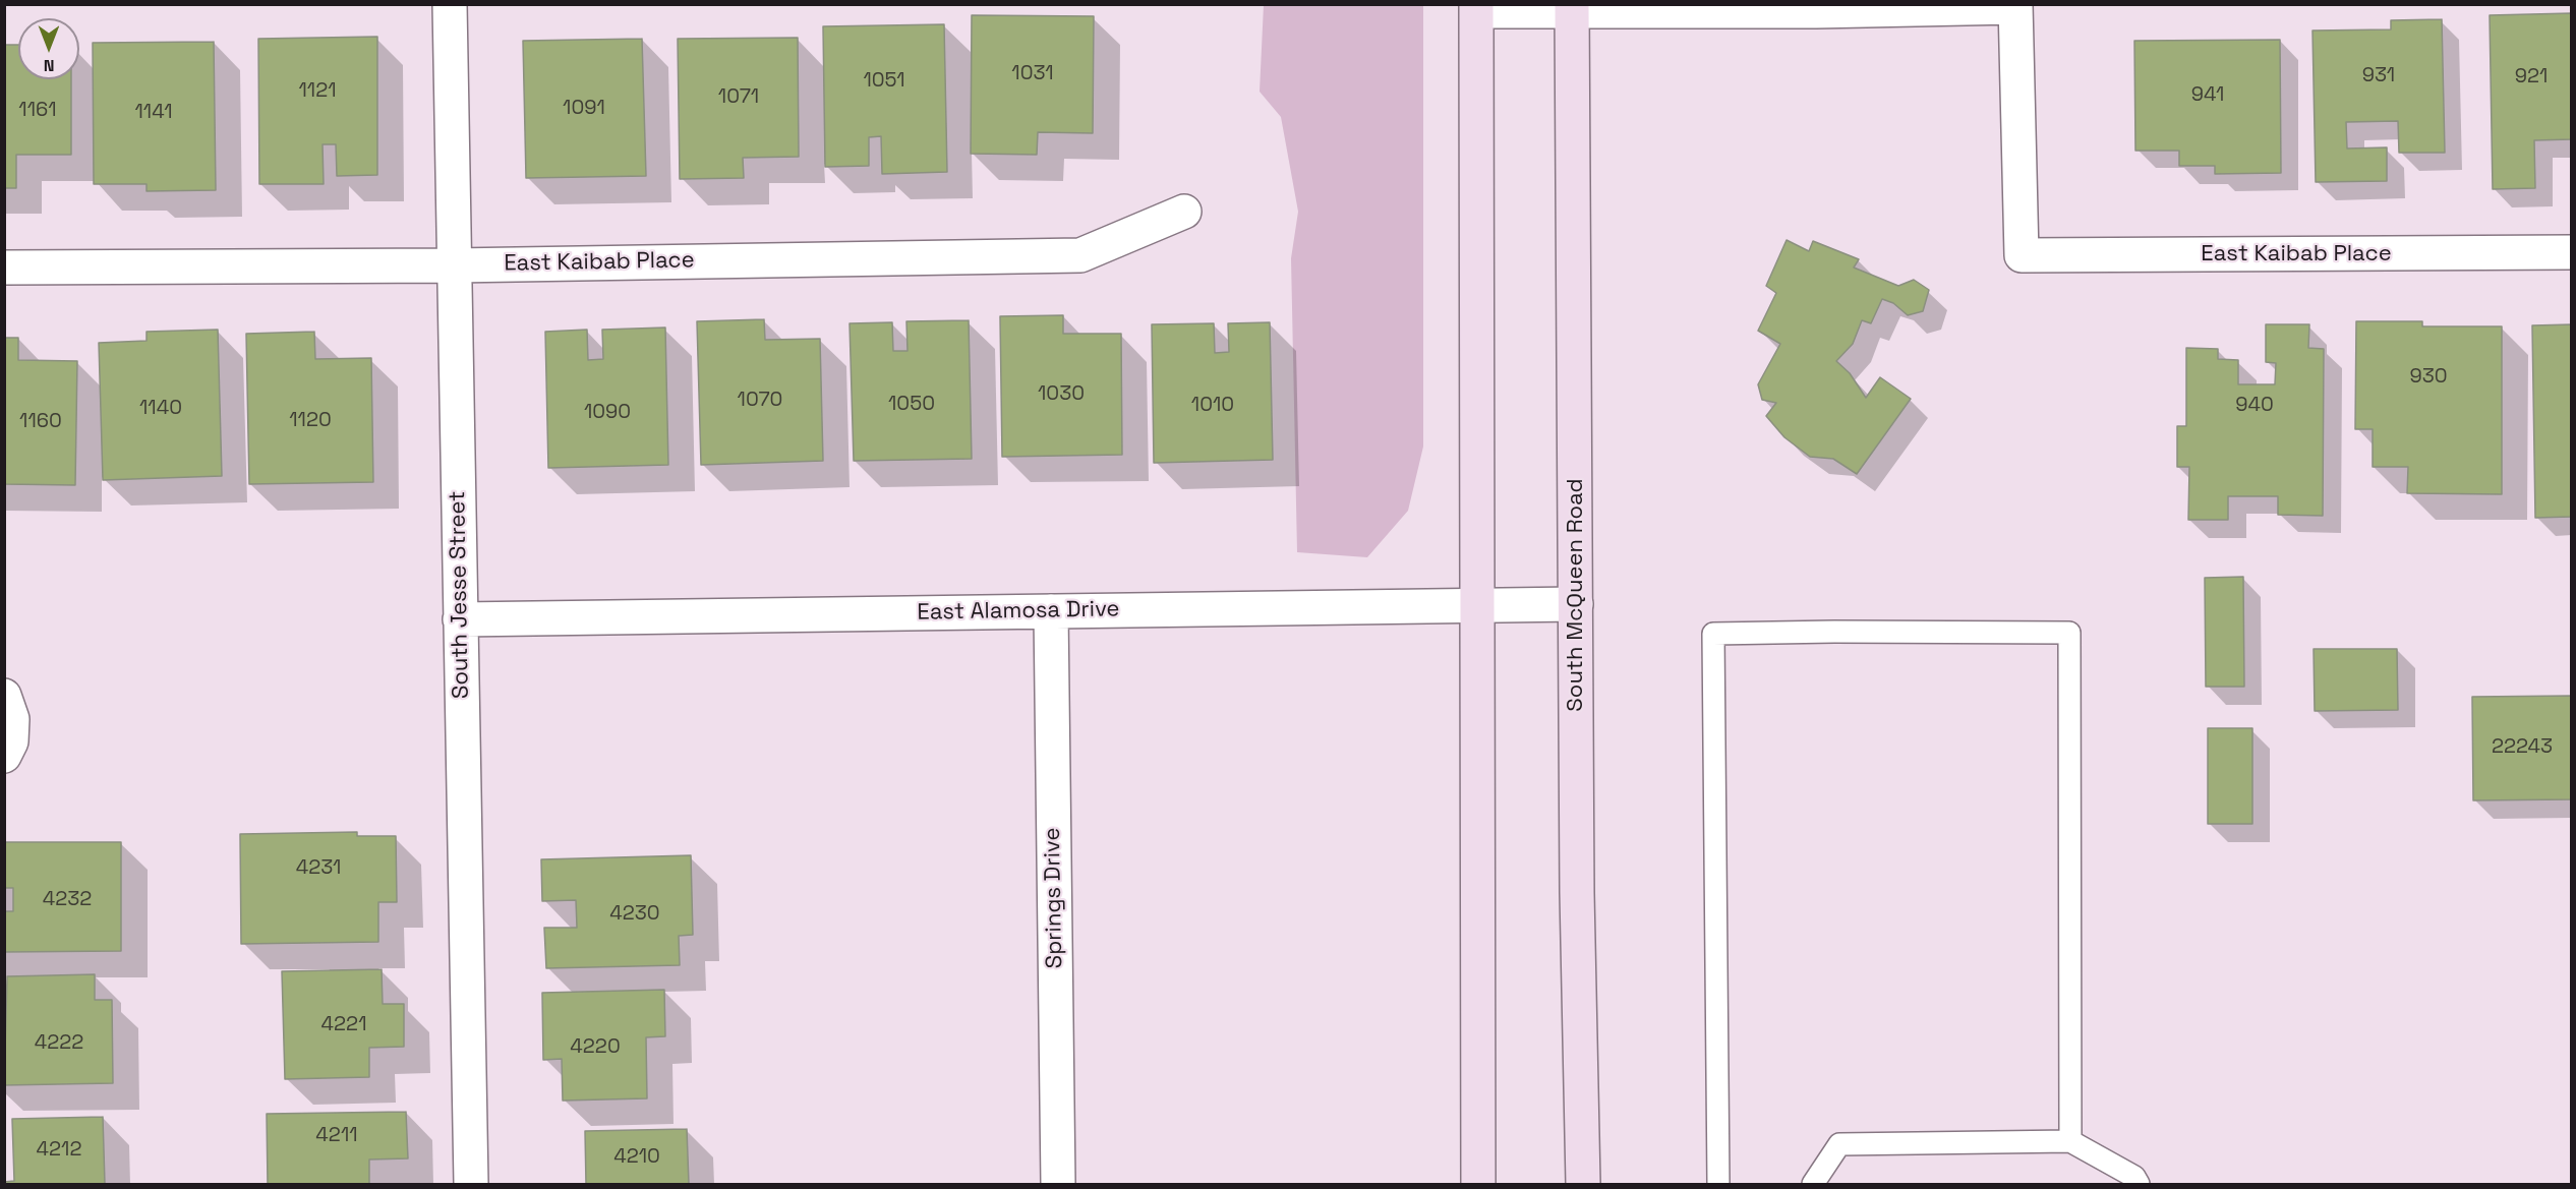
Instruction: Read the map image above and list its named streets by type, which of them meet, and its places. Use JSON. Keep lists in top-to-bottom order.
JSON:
{
  "streets": {
    "main road": ["South McQueen Road"],
    "street": [
      "East Kaibab Place",
      "South Jesse Street",
      "East Alamosa Drive",
      "Springs Drive"
    ]
  },
  "crossings": [
    ["East Kaibab Place", "South Jesse Street"],
    ["South Jesse Street", "East Alamosa Drive"],
    ["South McQueen Road", "East Alamosa Drive"],
    ["East Alamosa Drive", "Springs Drive"]
  ],
  "house_numbers": [
    "1031",
    "931",
    "921",
    "1051",
    "1121",
    "941",
    "1071",
    "1091",
    "1161",
    "1141",
    "930",
    "1030",
    "1070",
    "1050",
    "1010",
    "940",
    "1140",
    "1090",
    "1120",
    "1160",
    "22243",
    "4231",
    "4232",
    "4230",
    "4221",
    "4222",
    "4220",
    "4211",
    "4212",
    "4210"
  ],
  "north": "bottom"
}
